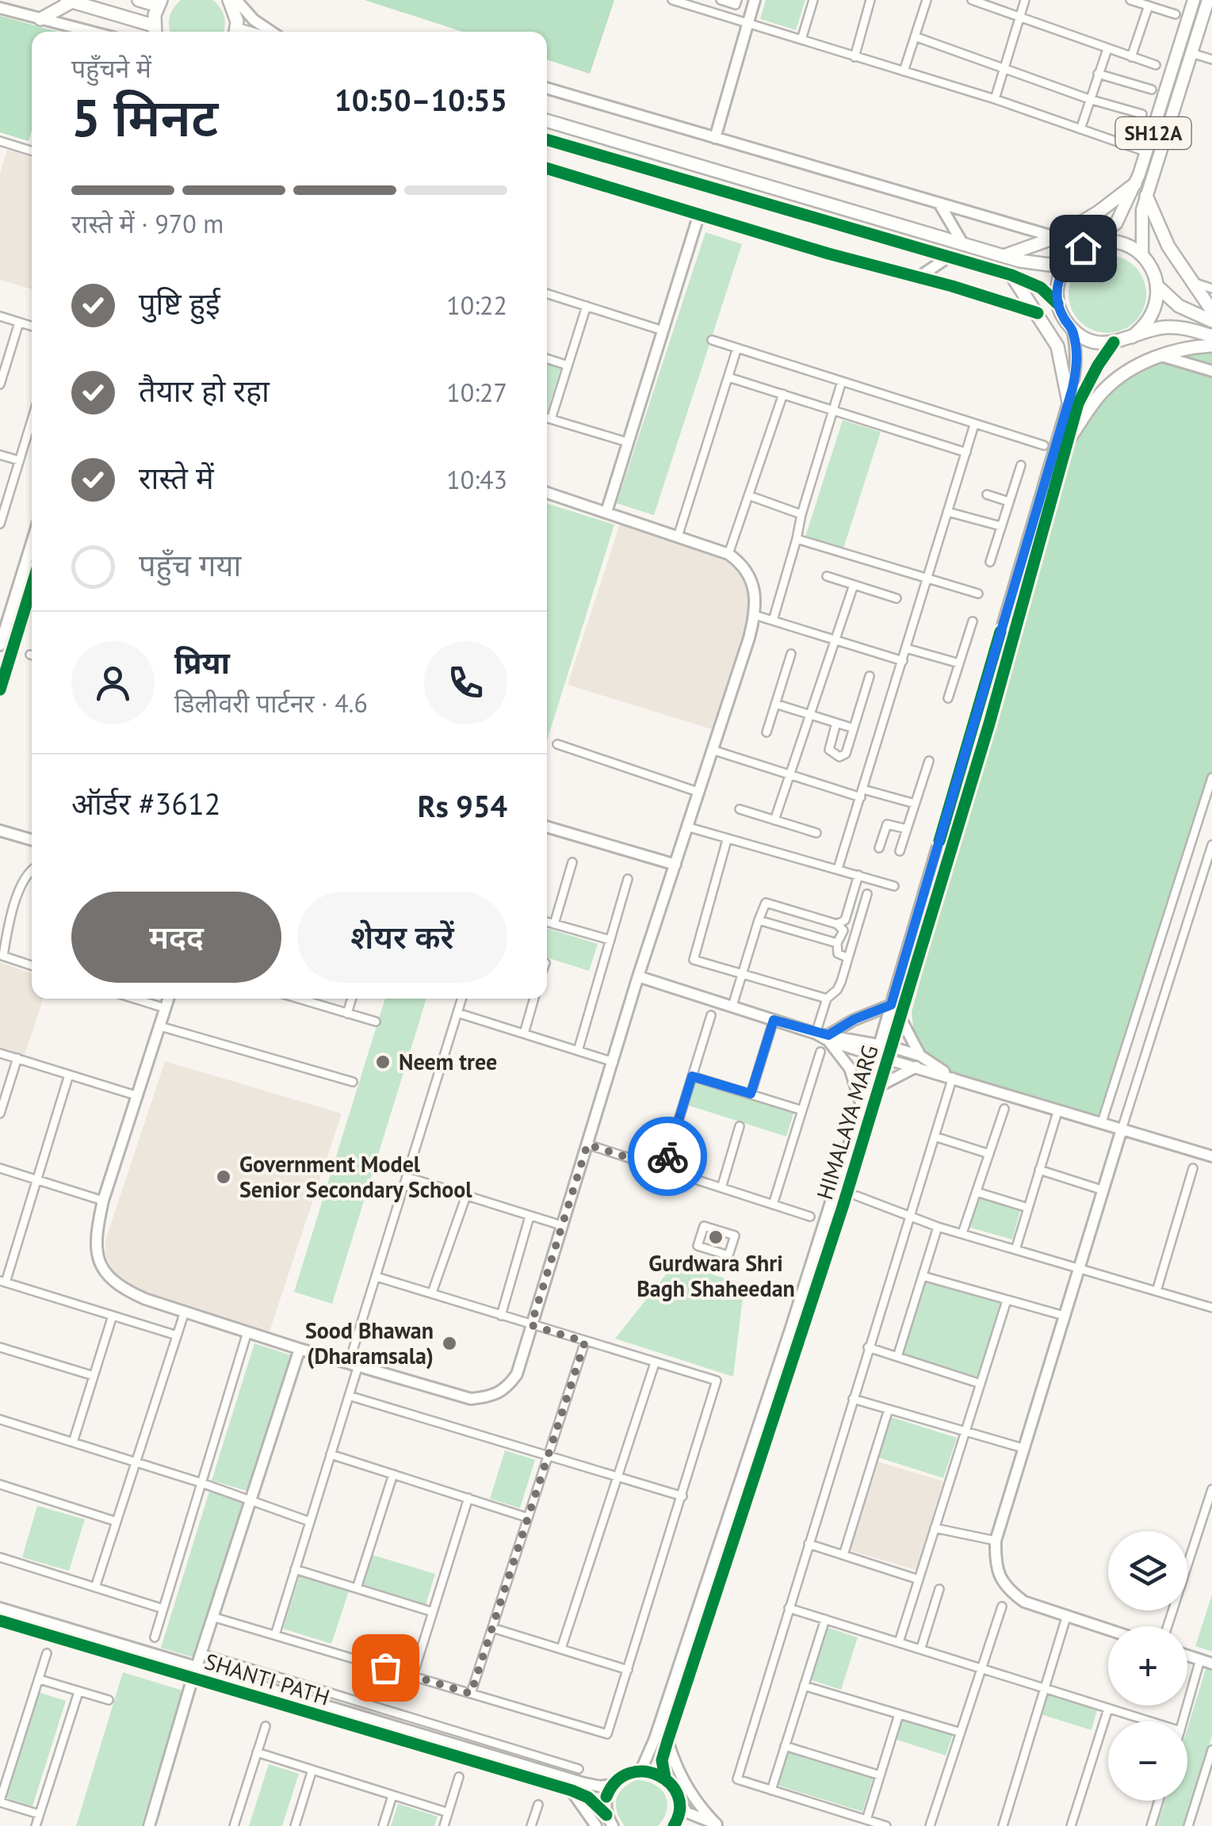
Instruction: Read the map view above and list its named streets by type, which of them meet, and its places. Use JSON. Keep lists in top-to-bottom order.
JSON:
{
  "streets": {
    "main road": ["SH12A"],
    "street": ["HIMALAYA MARG", "SHANTI PATH"]
  },
  "crossings": [
    ["SH12A", "HIMALAYA MARG"]
  ],
  "places": [
    "Neem tree",
    "Government Model Senior Secondary School",
    "Gurdwara Shri Bagh Shaheedan",
    "Sood Bhawan (Dharamsala)"
  ],
  "page": {
    "heading": ["5 मिनट", "पहुँचने में", "10:50–10:55"],
    "panel": [
      "प्रिया",
      "डिलीवरी पार्टनर · 4.6",
      "ऑर्डर #3612",
      "Rs 954"
    ],
    "bar": "रास्ते में · 970 m",
    "list": [
      ["पुष्टि हुई", "10:22"],
      ["तैयार हो रहा", "10:27"],
      ["रास्ते में", "10:43"],
      "पहुँच गया"
    ],
    "buttons": ["मदद", "शेयर करें"],
    "map_buttons": ["+", "−"]
  }
}
